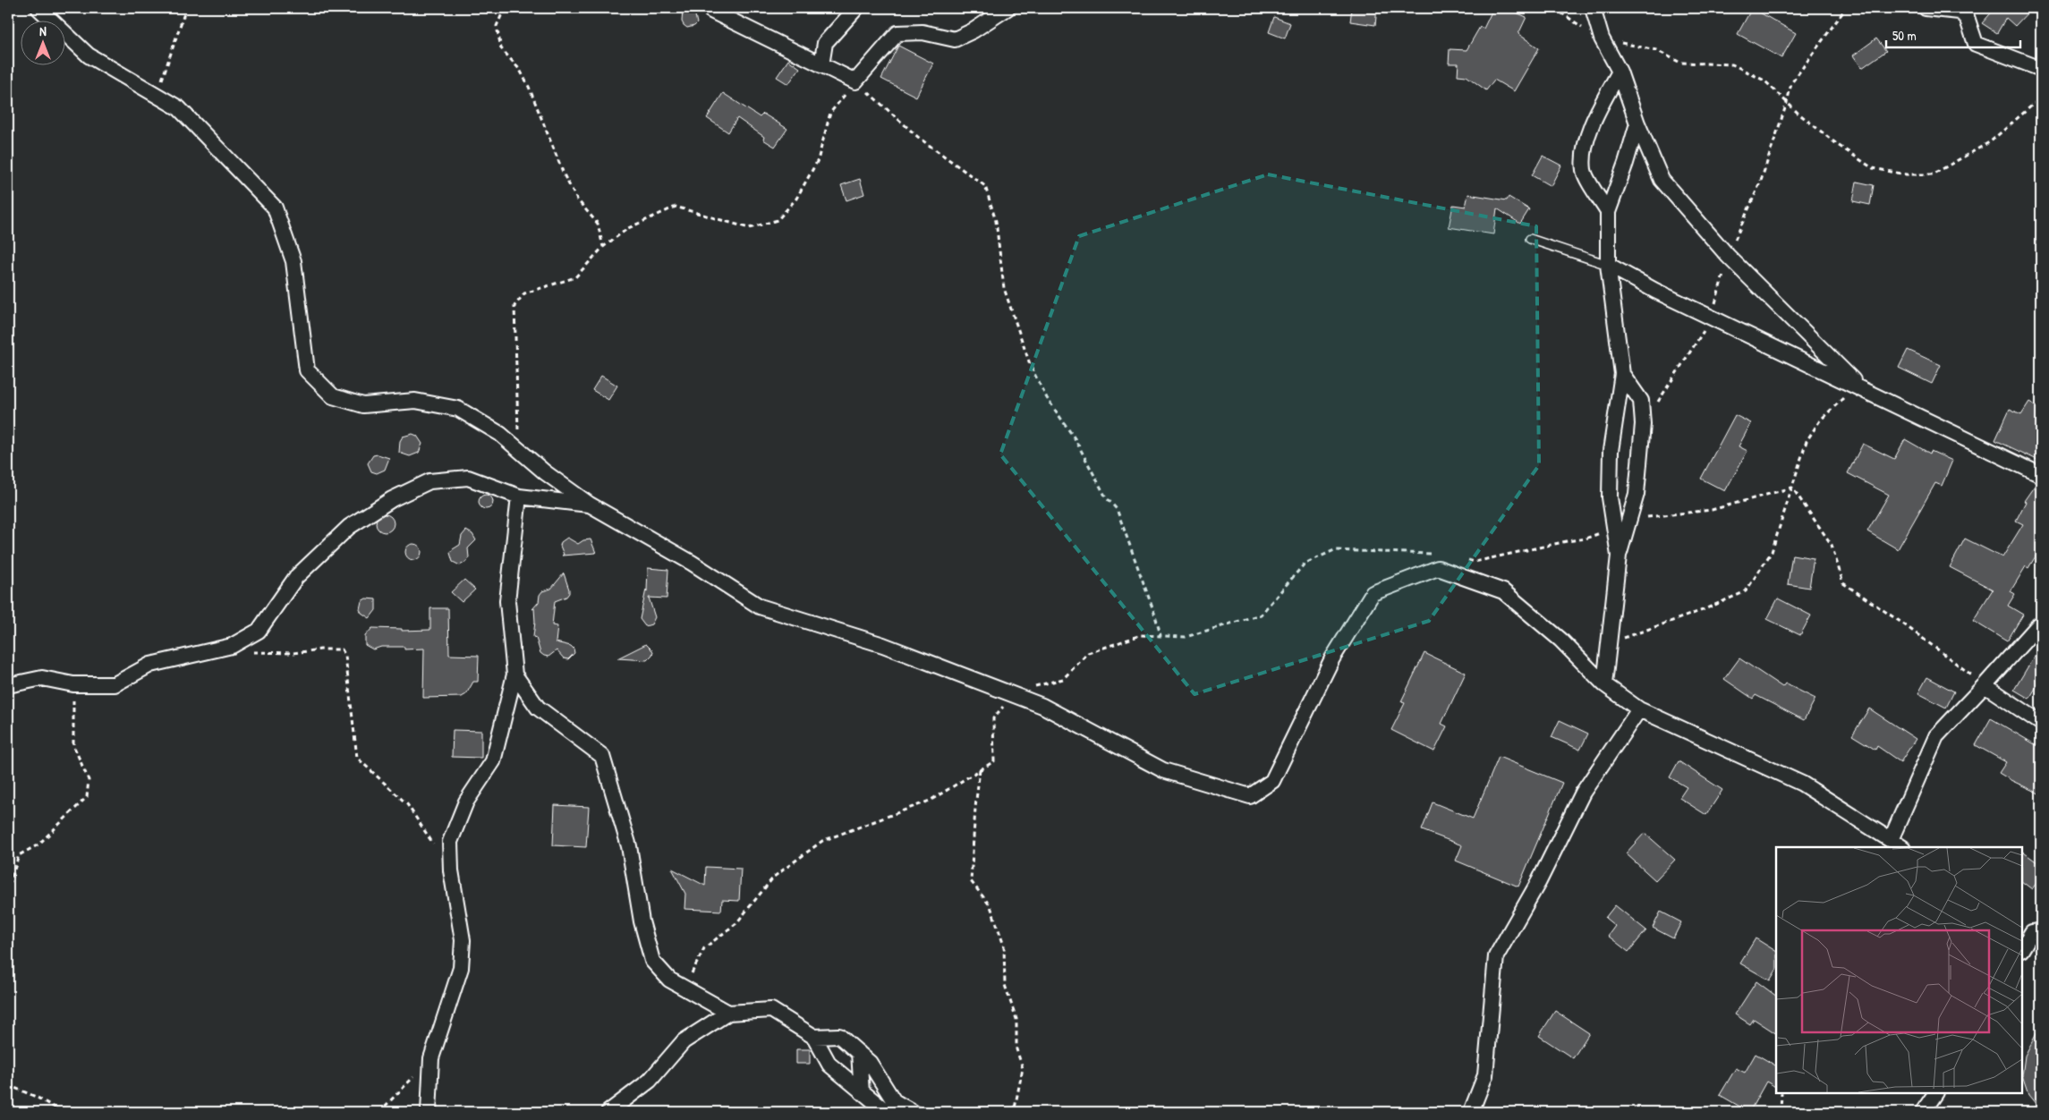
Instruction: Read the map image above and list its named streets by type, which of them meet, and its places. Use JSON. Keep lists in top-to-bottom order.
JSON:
{
  "scale_bar": "50 m",
  "north": "top"
}
